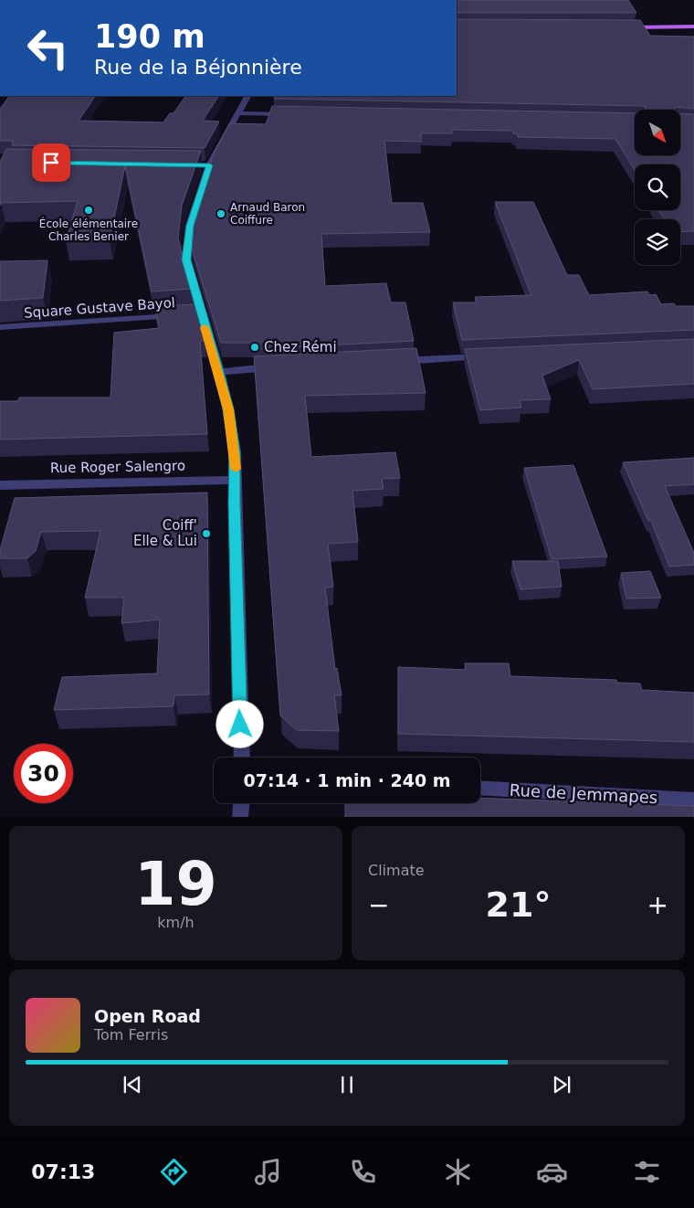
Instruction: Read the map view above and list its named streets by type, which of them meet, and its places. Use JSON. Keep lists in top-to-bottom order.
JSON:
{
  "streets": {
    "street": ["Square Gustave Bayol", "Rue Roger Salengro", "Rue de Jemmapes"]
  },
  "places": [
    "École élémentaire Charles Benier",
    "Arnaud Baron Coiffure",
    "Chez Rémi",
    "Coiff' Elle & Lui"
  ],
  "north": "bottom right",
  "page": {
    "turn": ["190 m", "Rue de la Béjonnière"],
    "limit": "30",
    "trip": "07:14 · 1 min · 240 m",
    "tile": [
      ["19", "km/h"],
      "Climate"
    ],
    "heat": ["−", "21°", "+"],
    "song": ["Open Road", "Tom Ferris"],
    "tabs": "07:13"
  }
}
